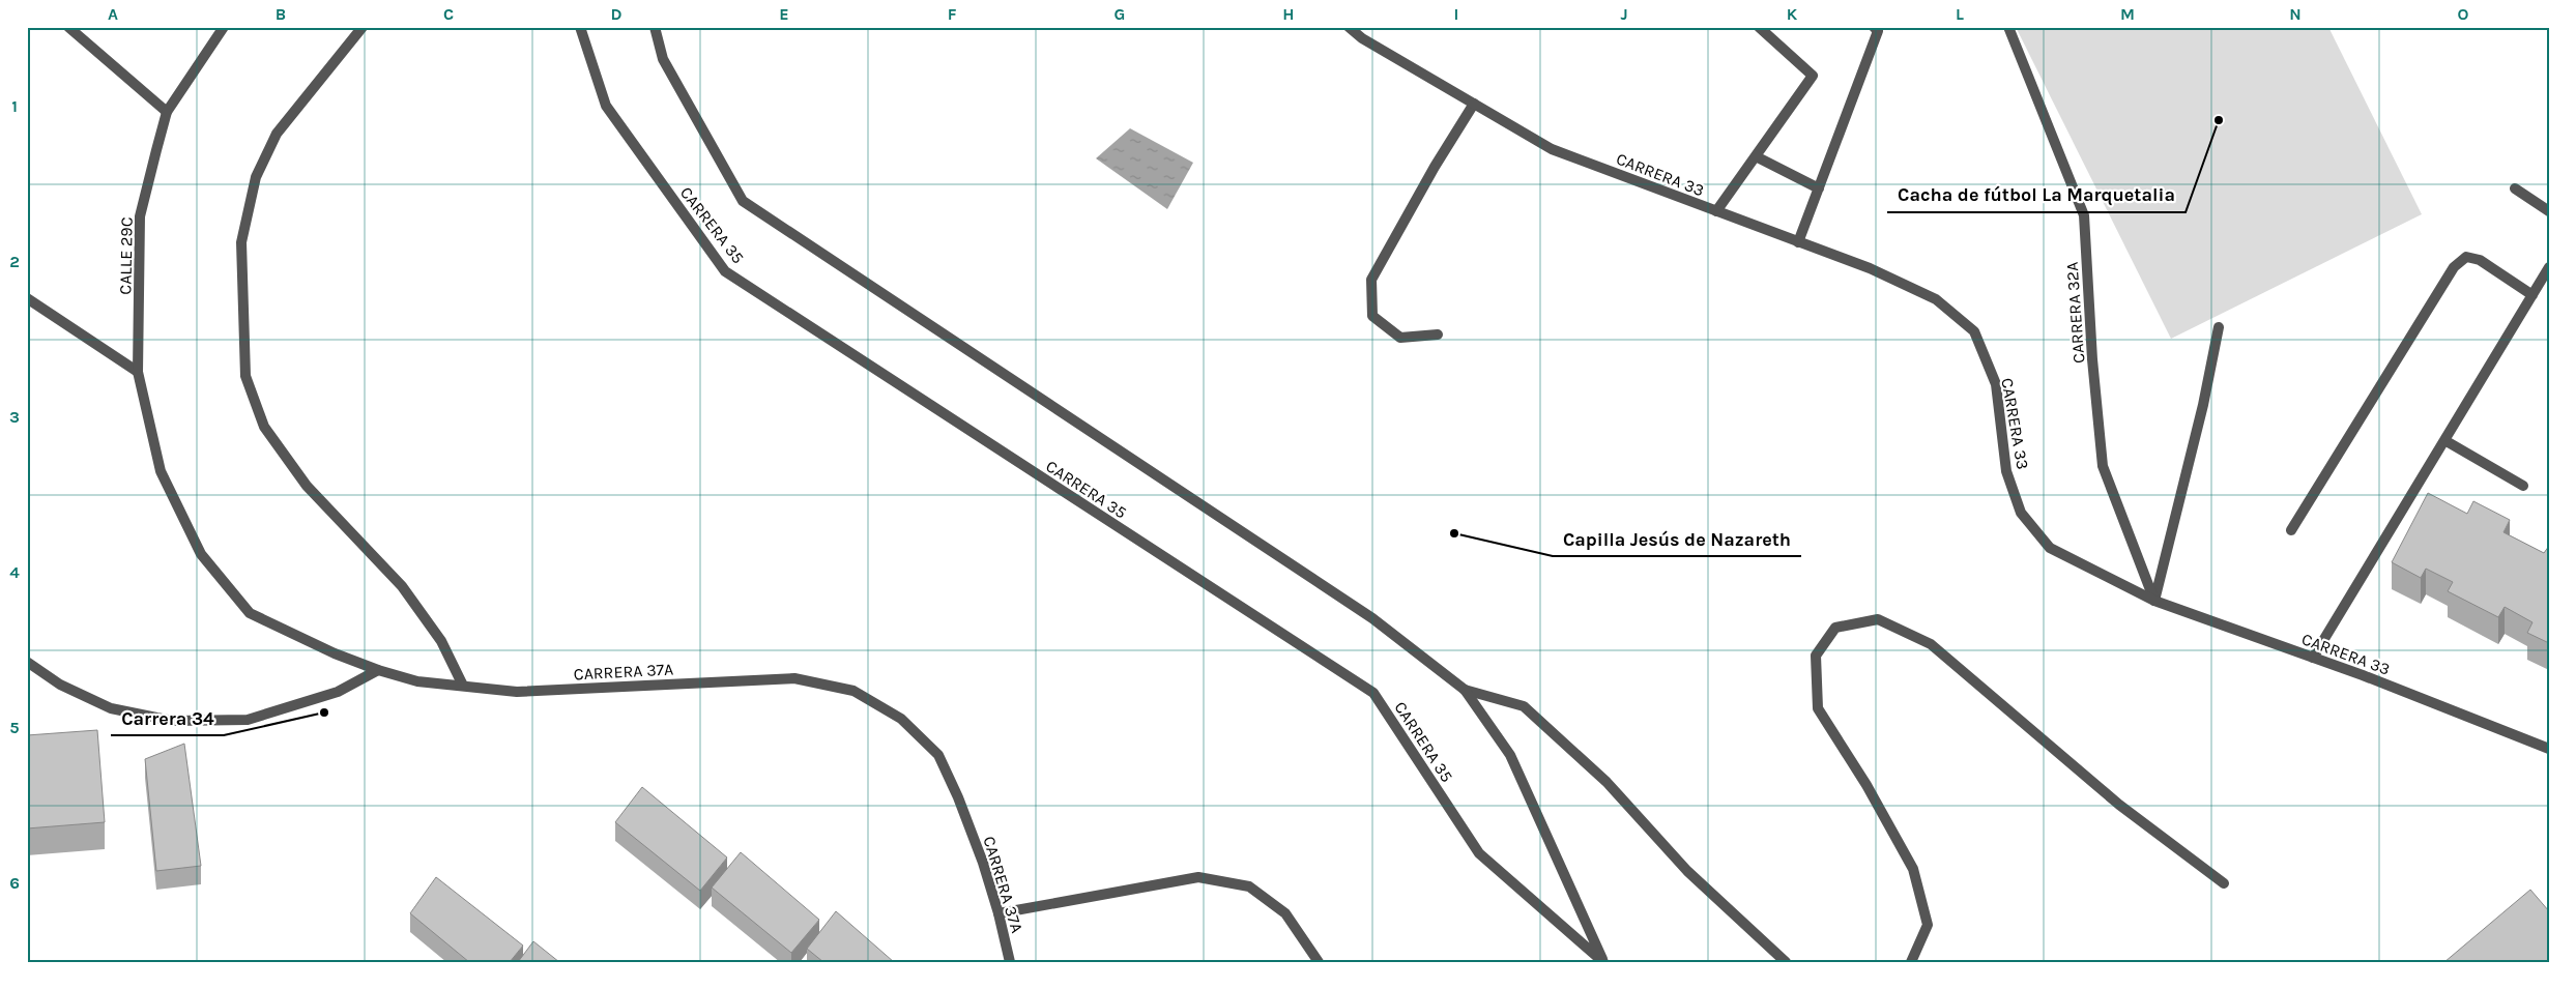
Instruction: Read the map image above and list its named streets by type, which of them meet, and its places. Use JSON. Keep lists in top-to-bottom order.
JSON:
{
  "streets": {
    "street": [
      "CARRERA 33",
      "CARRERA 35",
      "CALLE 29C",
      "CARRERA 32A",
      "CARRERA 37A"
    ]
  },
  "crossings": [
    ["CARRERA 33", "CARRERA 32A"],
    ["CALLE 29C", "CARRERA 37A"]
  ],
  "places": ["Cacha de fútbol La Marquetalia", "Capilla Jesús de Nazareth", "Carrera 34"],
  "grid": {
    "columns": [
      "A",
      "B",
      "C",
      "D",
      "E",
      "F",
      "G",
      "H",
      "I",
      "J",
      "K",
      "L",
      "M",
      "N",
      "O"
    ],
    "rows": [
      "1",
      "2",
      "3",
      "4",
      "5",
      "6"
    ]
  }
}
